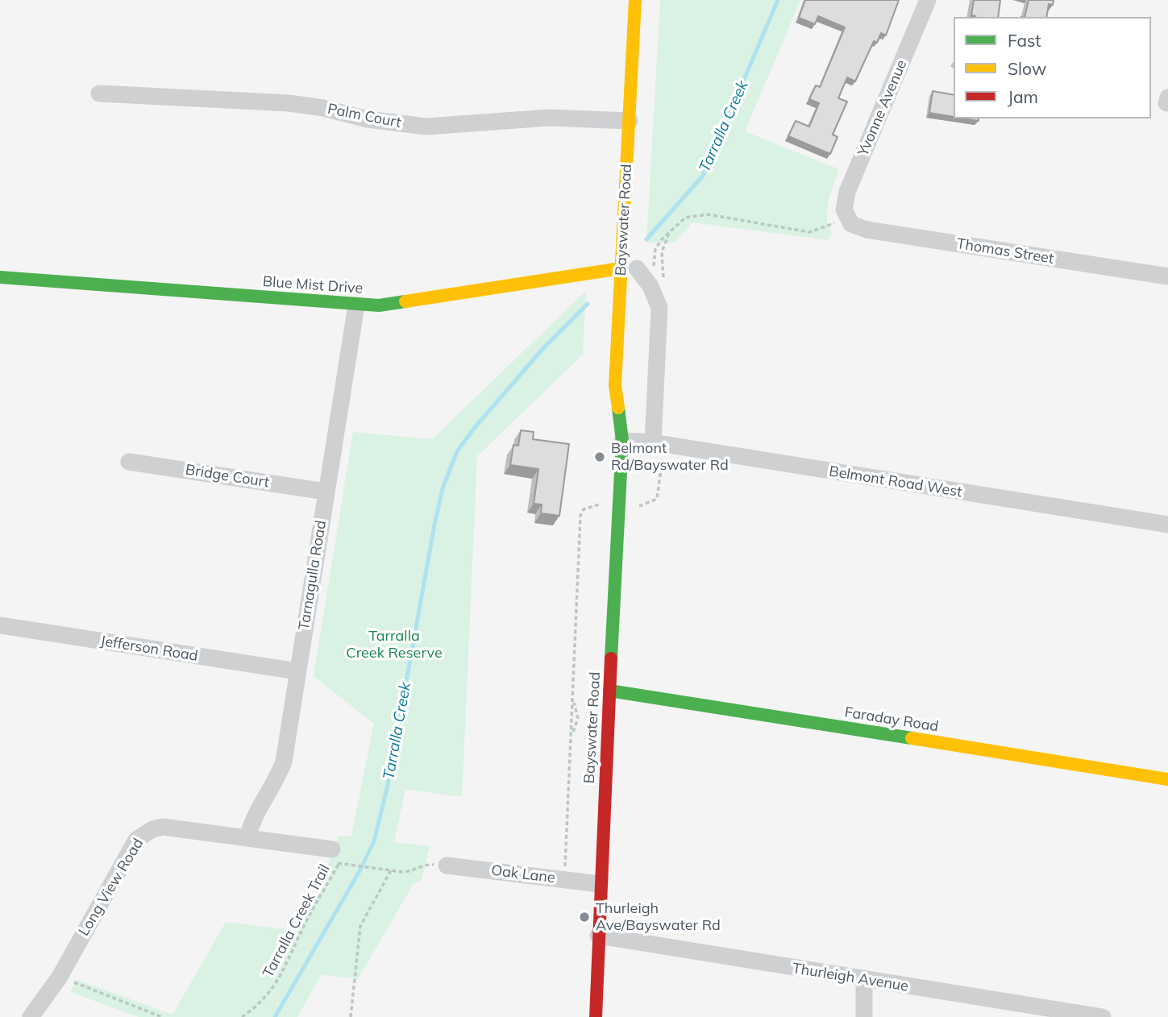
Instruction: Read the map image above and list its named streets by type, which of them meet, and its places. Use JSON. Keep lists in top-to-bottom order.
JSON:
{
  "streets": {
    "street": [
      "Yvonne Avenue",
      "Palm Court",
      "Bayswater Road",
      "Thomas Street",
      "Blue Mist Drive",
      "Bridge Court",
      "Belmont Road West",
      "Tarnagulla Road",
      "Jefferson Road",
      "Faraday Road",
      "Oak Lane",
      "Long View Road",
      "Thurleigh Avenue"
    ],
    "path": ["Tarralla Creek Trail"]
  },
  "crossings": [
    ["Yvonne Avenue", "Thomas Street"],
    ["Palm Court", "Bayswater Road"],
    ["Bayswater Road", "Blue Mist Drive"],
    ["Bayswater Road", "Belmont Road West"],
    ["Bayswater Road", "Faraday Road"],
    ["Bayswater Road", "Oak Lane"],
    ["Bayswater Road", "Thurleigh Avenue"],
    ["Blue Mist Drive", "Tarnagulla Road"],
    ["Bridge Court", "Tarnagulla Road"],
    ["Tarnagulla Road", "Jefferson Road"],
    ["Tarnagulla Road", "Long View Road"],
    ["Oak Lane", "Tarralla Creek Trail"]
  ],
  "water": ["Tarralla Creek"],
  "parks": ["Tarralla Creek Reserve"],
  "places": ["Belmont Rd/Bayswater Rd", "Thurleigh Ave/Bayswater Rd"],
  "legend": ["Fast", "Slow", "Jam"]
}
